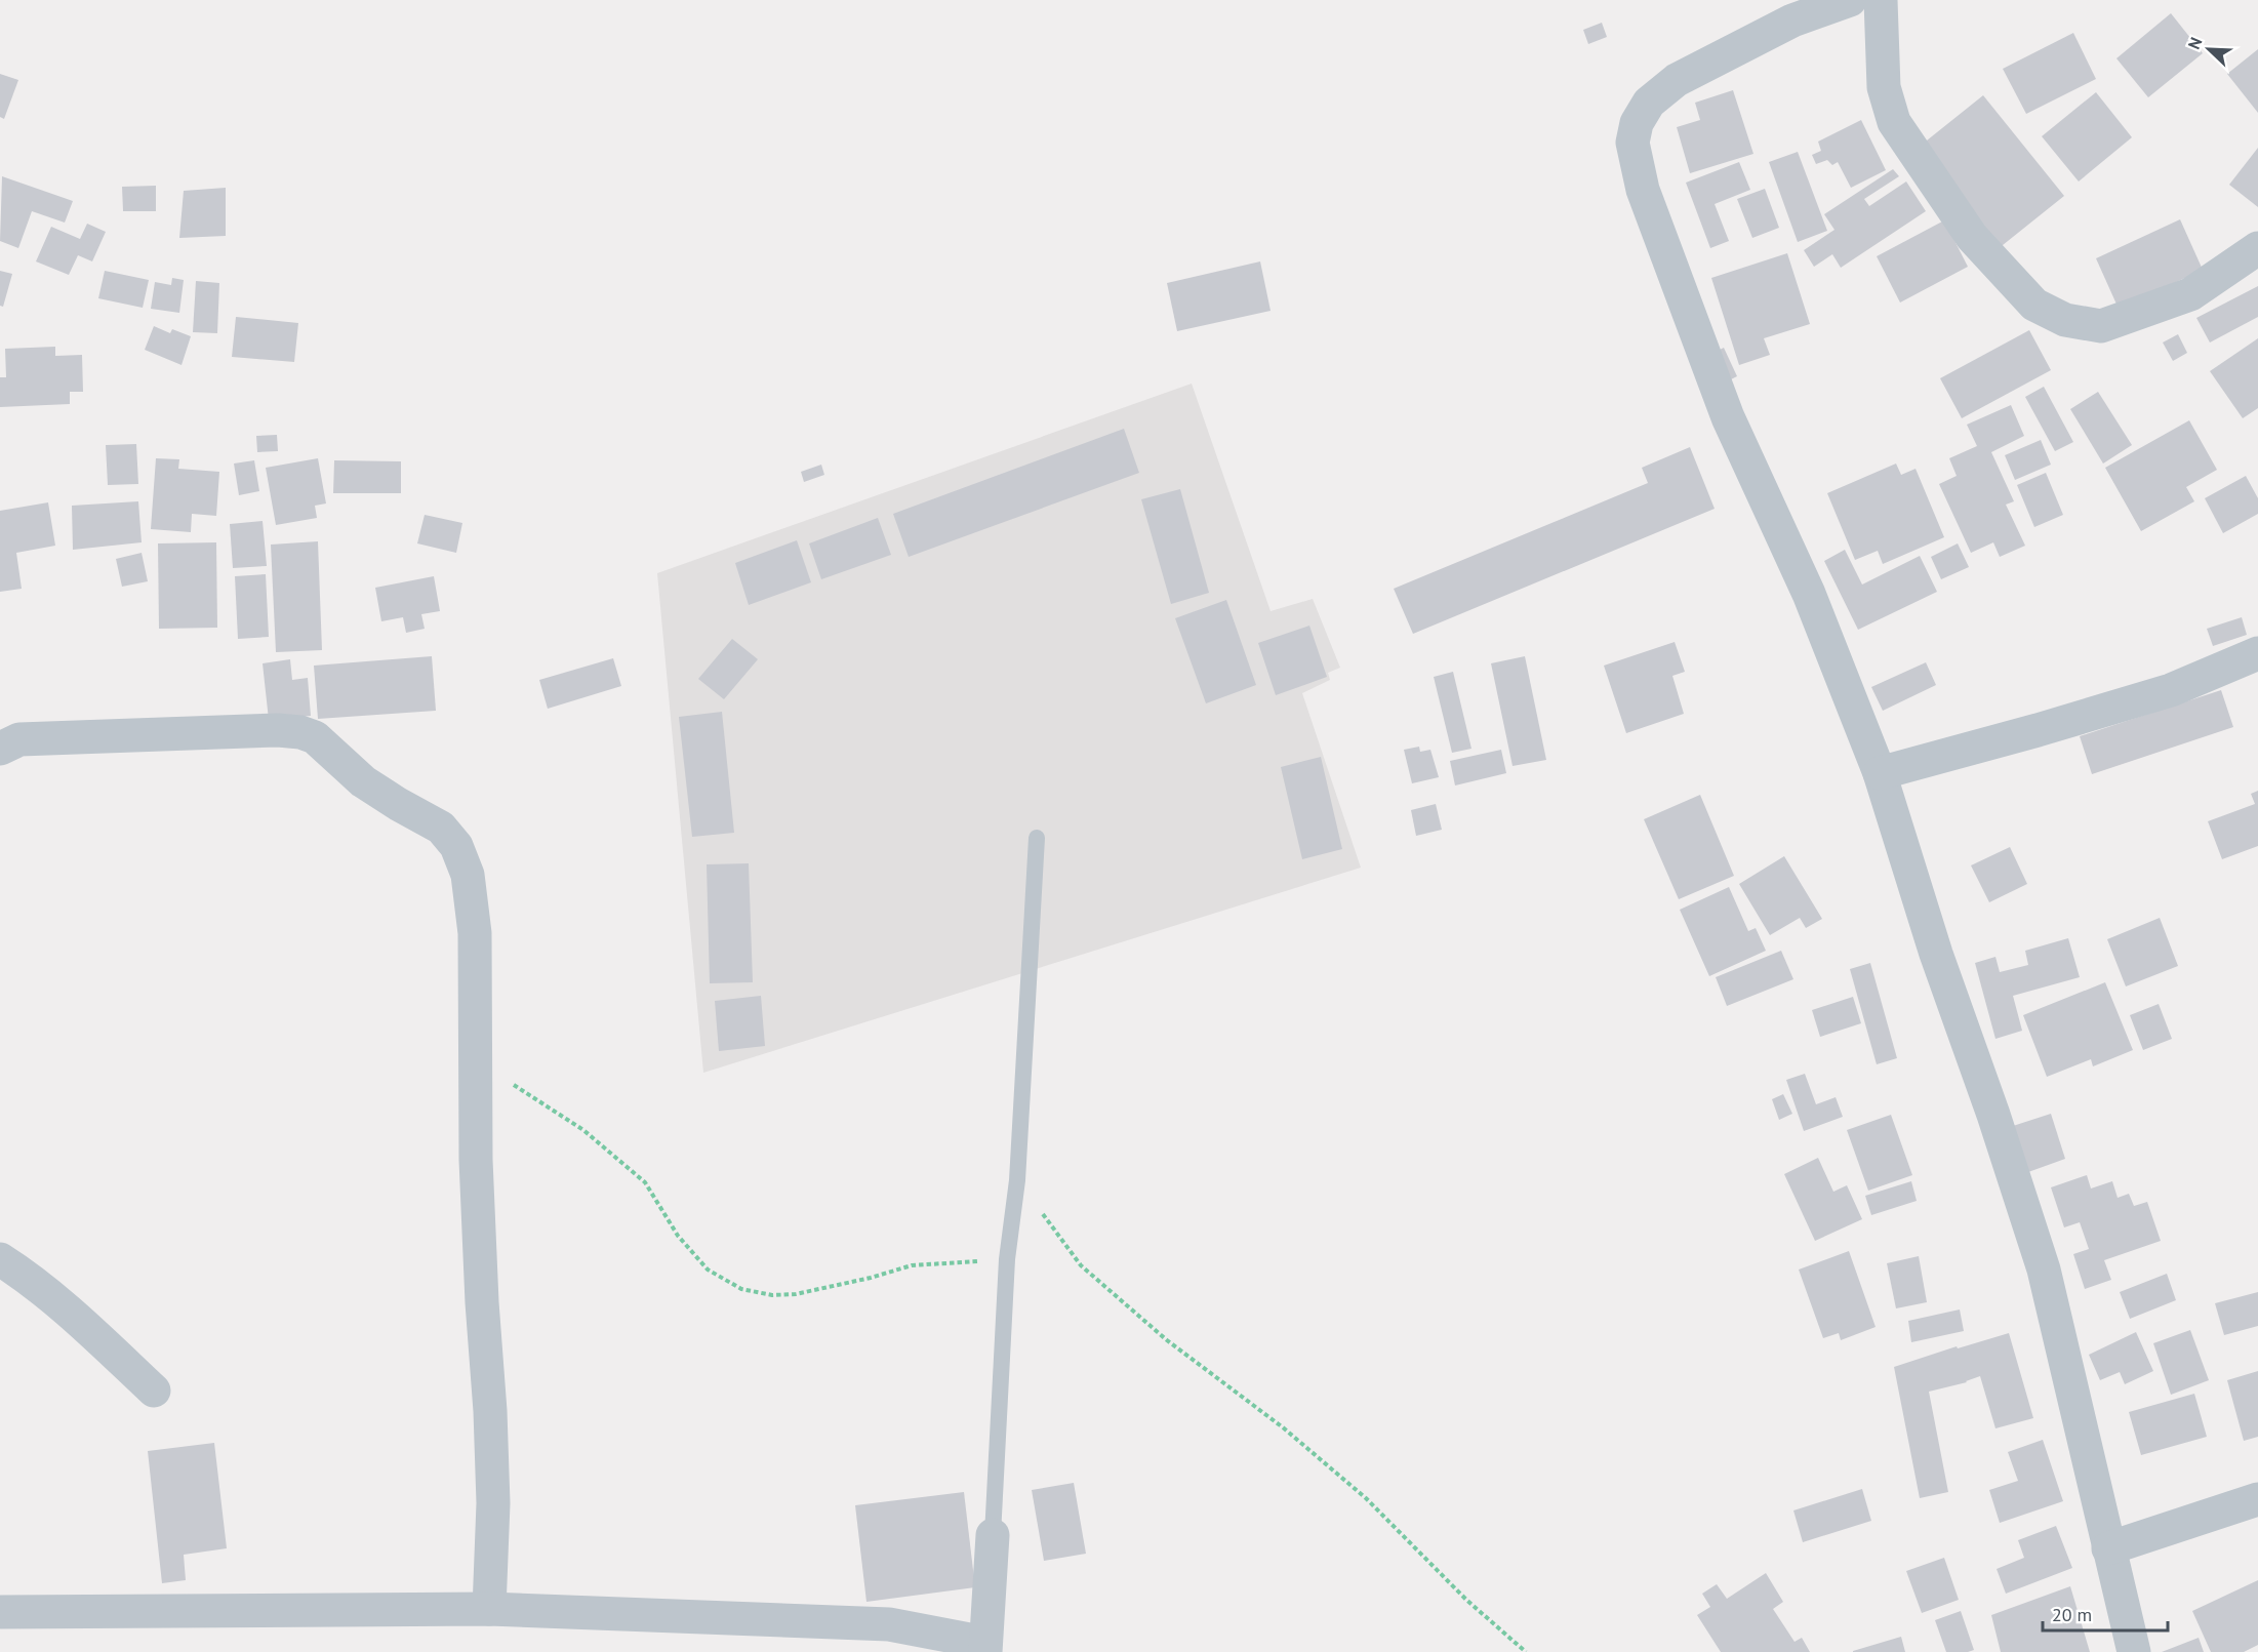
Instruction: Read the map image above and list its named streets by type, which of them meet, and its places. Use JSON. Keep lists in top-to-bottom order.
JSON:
{
  "scale_bar": "20 m",
  "north": "top left"
}
